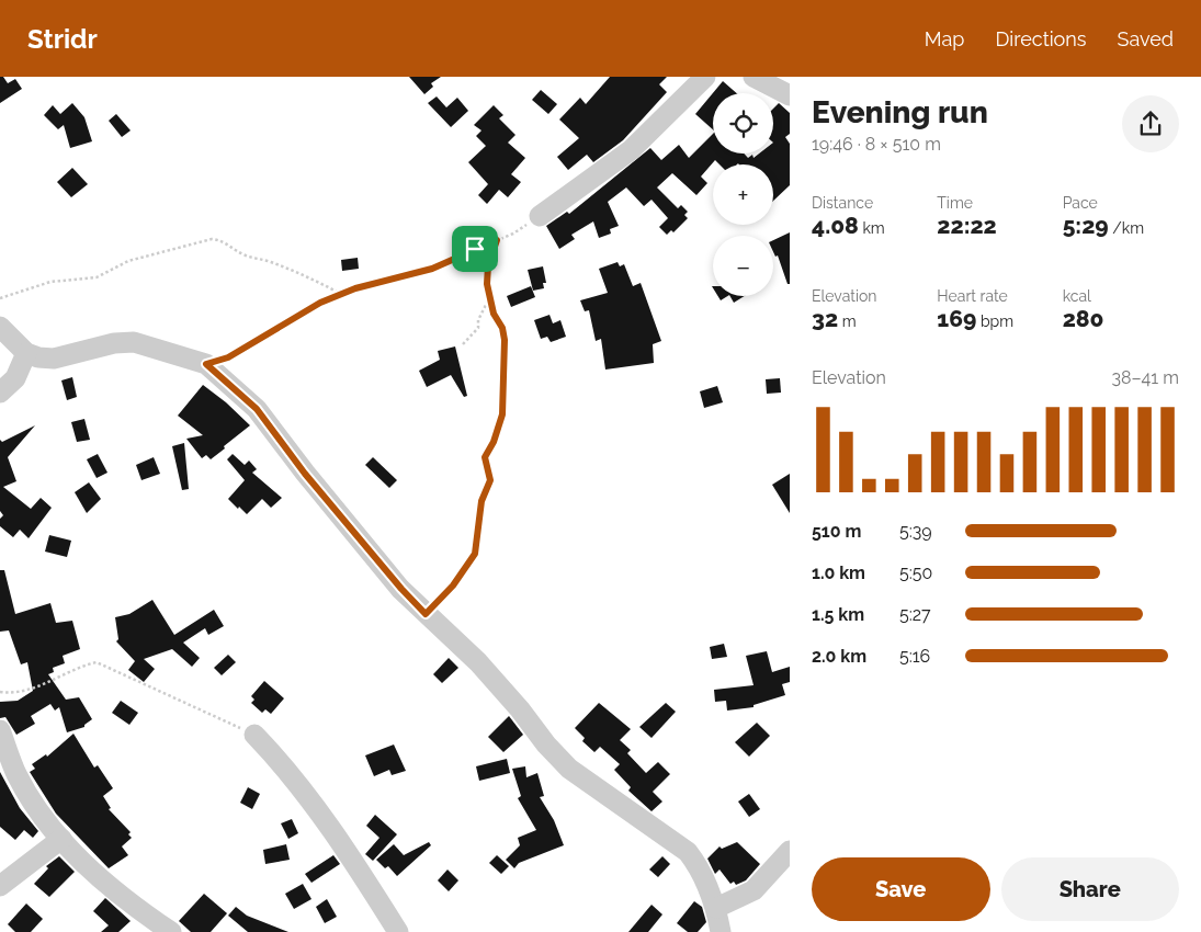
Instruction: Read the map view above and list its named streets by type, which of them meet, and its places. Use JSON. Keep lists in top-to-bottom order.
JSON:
{
  "page": {
    "header": "Stridr",
    "nav": ["Map", "Directions", "Saved"],
    "heading": ["Evening run", "19:46 · 8 × 510 m"],
    "map_buttons": ["+", "−"],
    "stats": [
      ["Distance", "4.08 km"],
      ["Time", "22:22"],
      ["Pace", "5:29 /km"],
      ["Elevation", "32 m"],
      ["Heart rate", "169 bpm"],
      ["kcal", "280"]
    ],
    "chart": ["Elevation", "38–41 m"],
    "list": [
      {
        "name": "510 m",
        "note": "5:39"
      },
      {
        "name": "1.0 km",
        "note": "5:50"
      },
      {
        "name": "1.5 km",
        "note": "5:27"
      },
      {
        "name": "2.0 km",
        "note": "5:16"
      }
    ],
    "buttons": ["Save", "Share"]
  }
}
